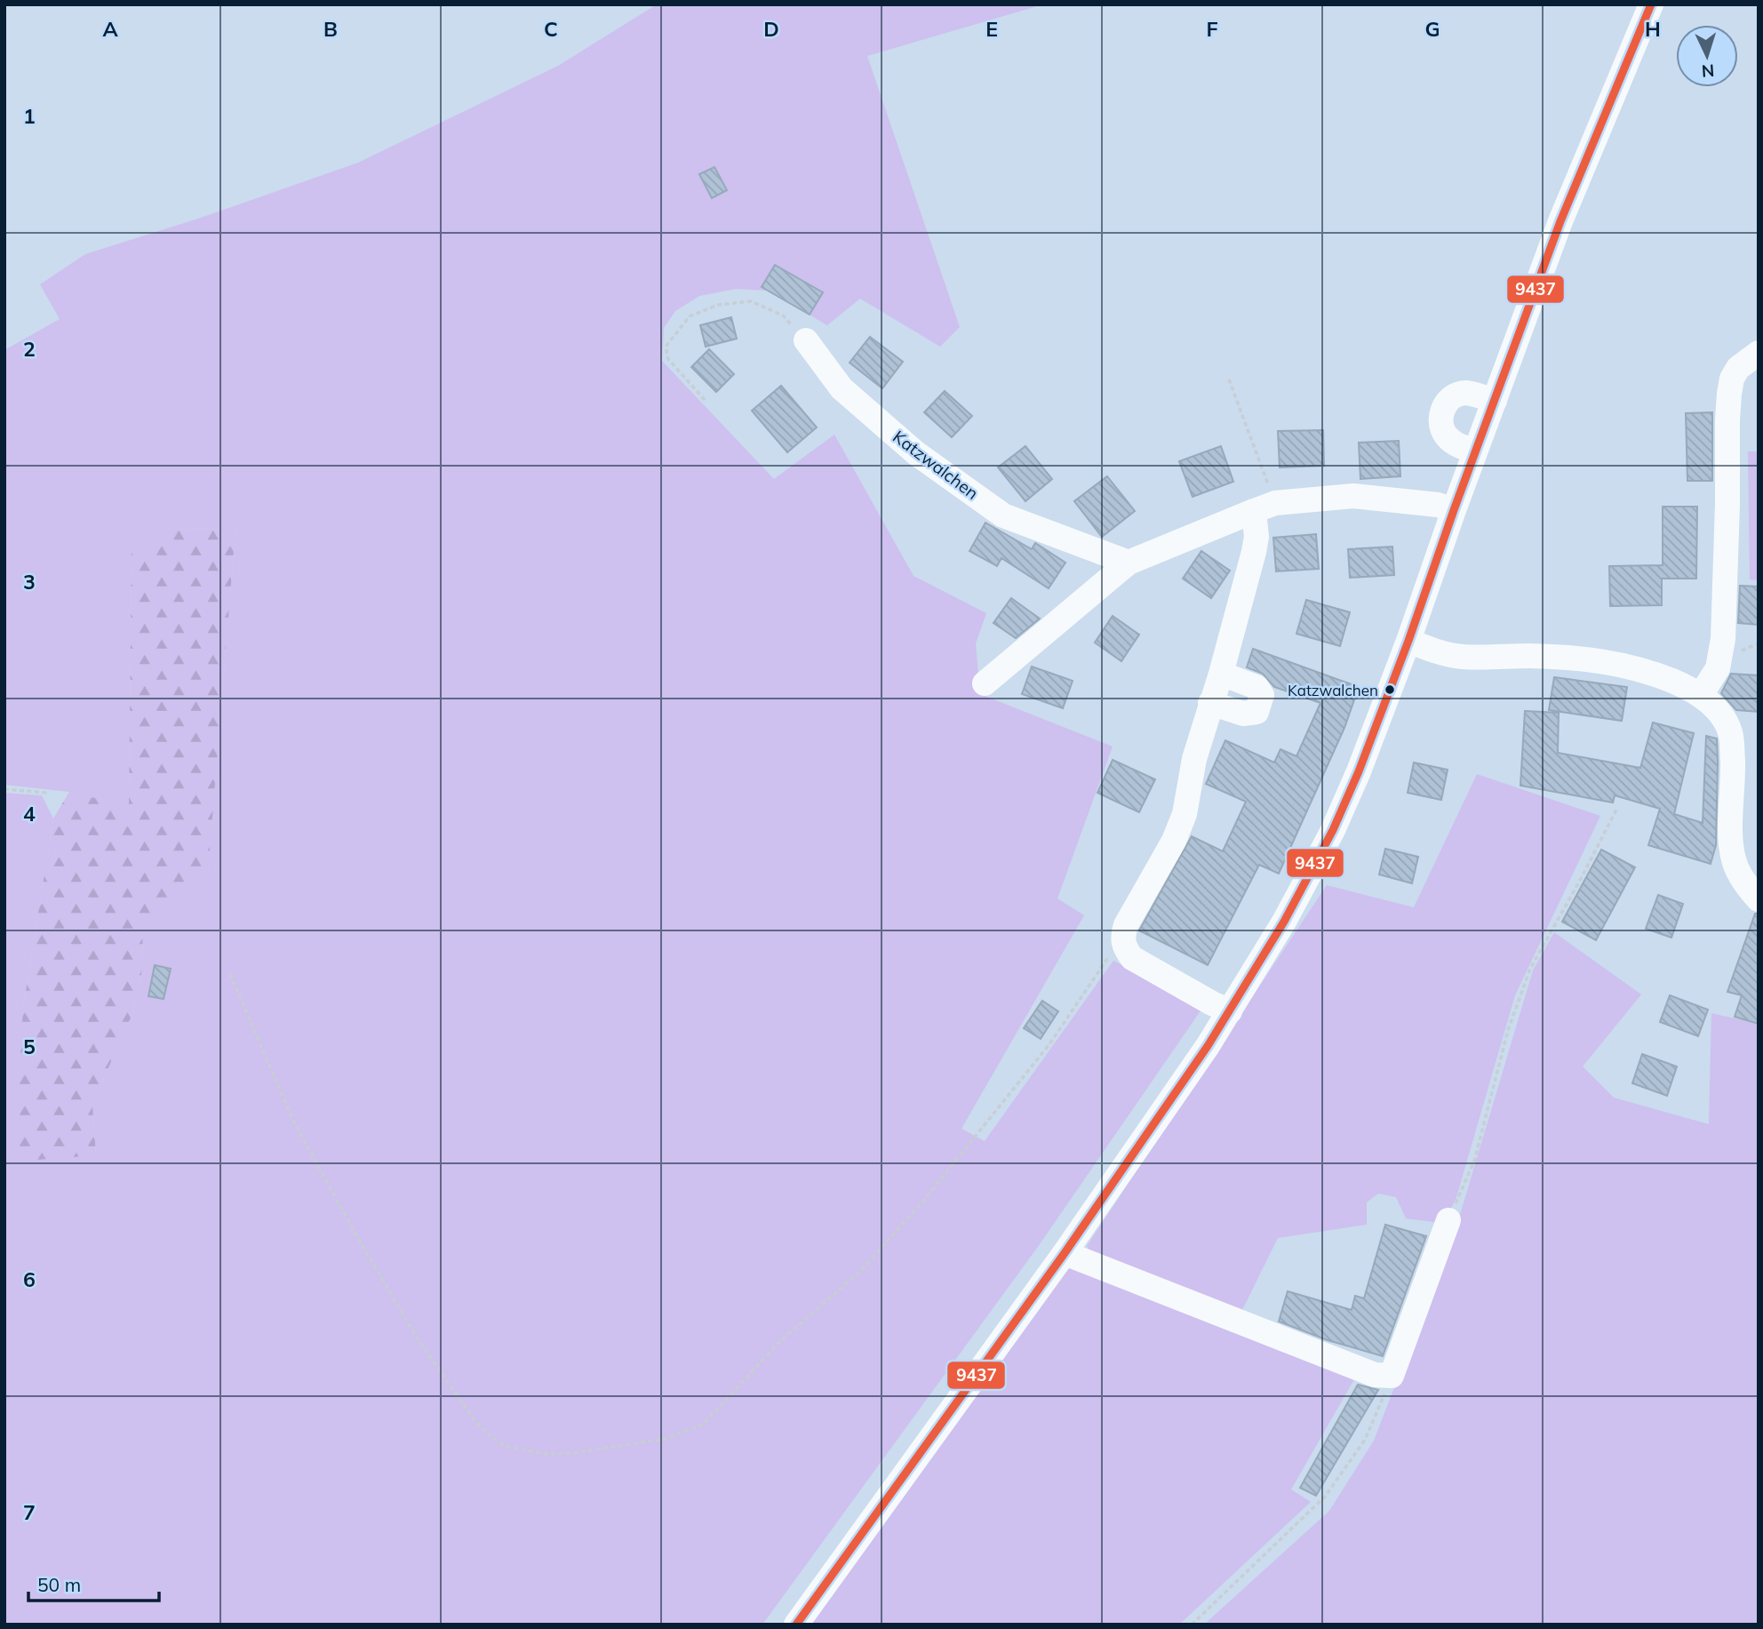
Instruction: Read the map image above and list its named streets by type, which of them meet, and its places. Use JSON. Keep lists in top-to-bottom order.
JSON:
{
  "streets": {
    "street": ["Katzwalchen"]
  },
  "places": ["Katzwalchen"],
  "lines": ["transit line 9437"],
  "scale_bar": "50 m",
  "north": "bottom",
  "grid": {
    "columns": [
      "A",
      "B",
      "C",
      "D",
      "E",
      "F",
      "G",
      "H"
    ],
    "rows": [
      "1",
      "2",
      "3",
      "4",
      "5",
      "6",
      "7"
    ]
  }
}
